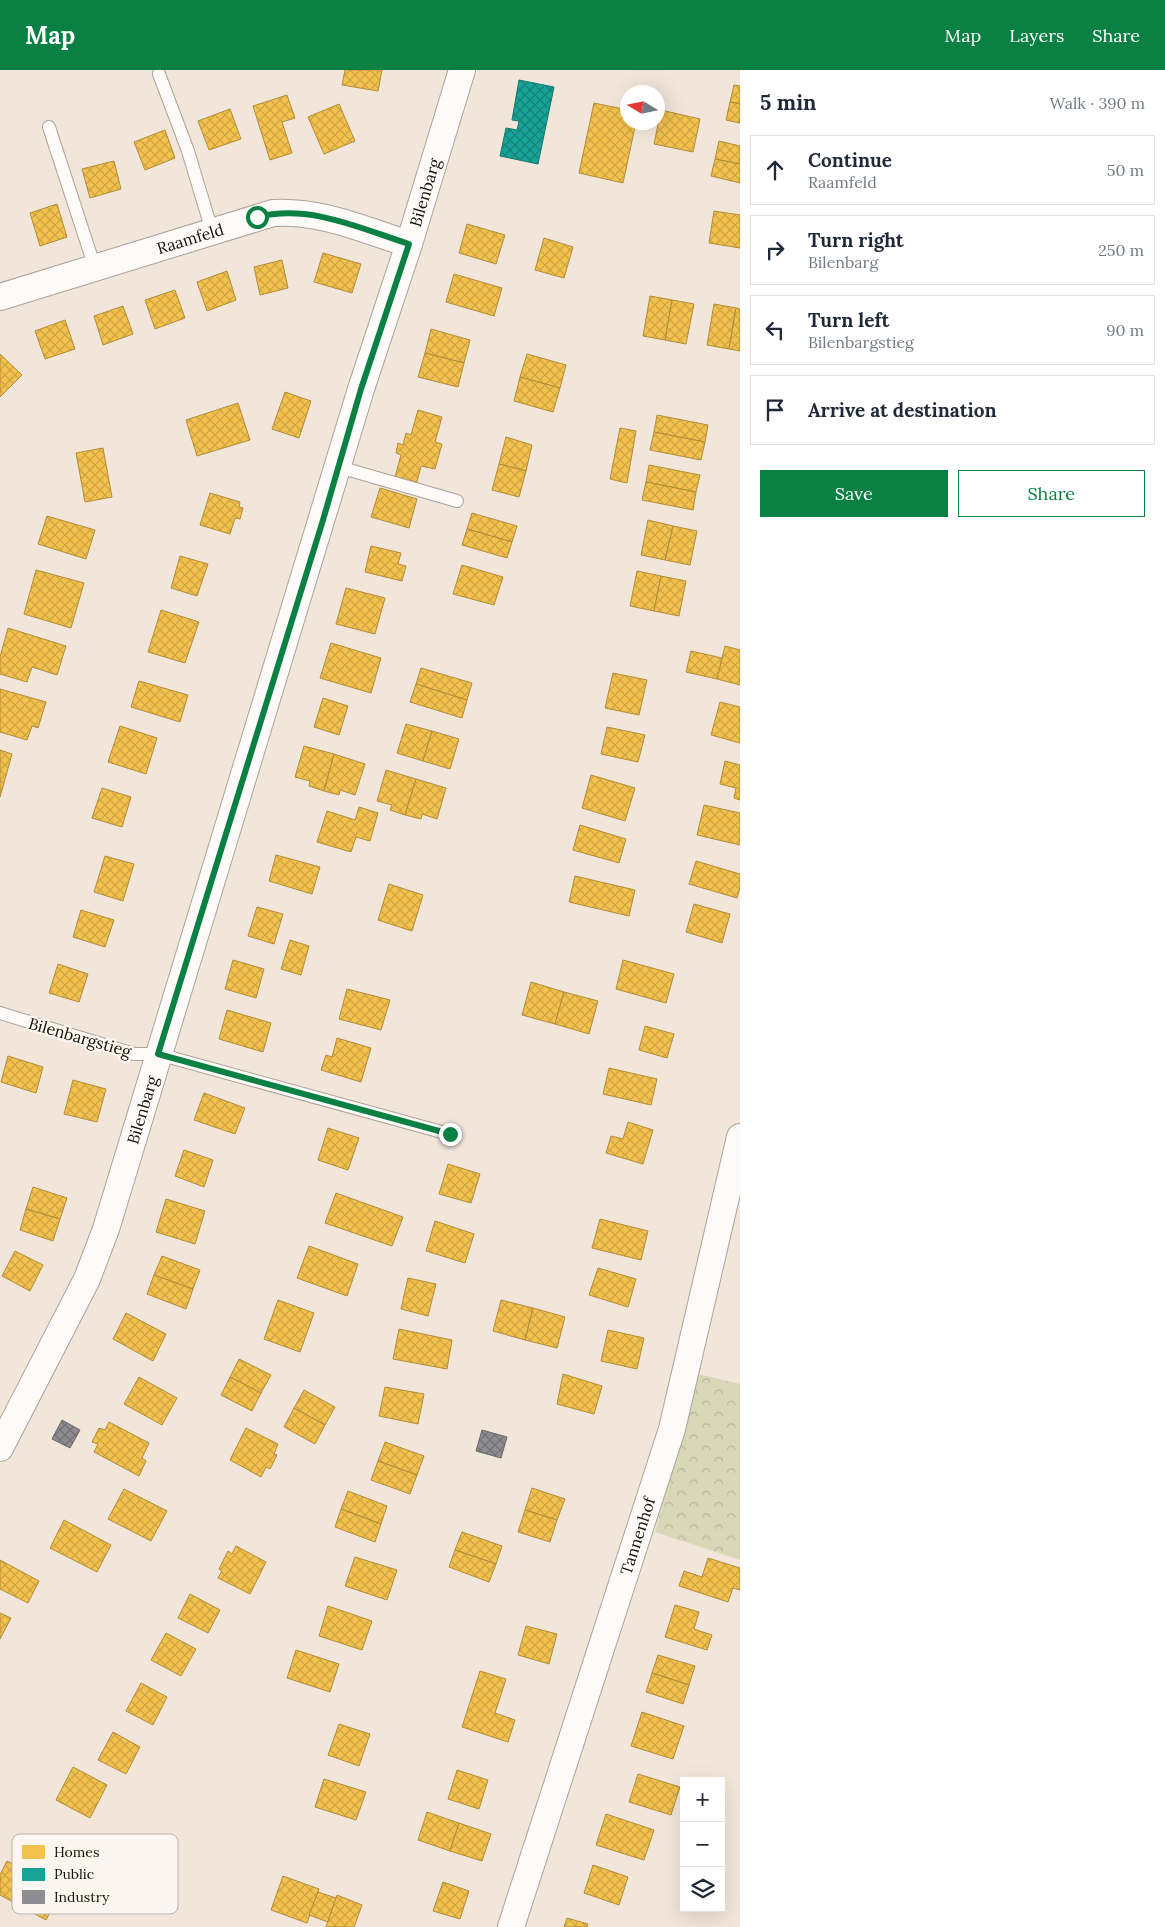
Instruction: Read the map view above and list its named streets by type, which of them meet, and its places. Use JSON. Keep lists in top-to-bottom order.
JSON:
{
  "streets": {
    "street": ["Bilenbarg", "Raamfeld", "Tannenhof"],
    "lane": ["Bilenbargstieg"]
  },
  "crossings": [
    ["Bilenbarg", "Raamfeld"],
    ["Bilenbarg", "Bilenbargstieg"]
  ],
  "legend": ["Homes", "Public", "Industry"],
  "north": "left",
  "page": {
    "header": "Map",
    "nav": ["Map", "Layers", "Share"],
    "heading": ["5 min", "Walk · 390 m"],
    "list": [
      ["Continue", "Raamfeld", "50 m"],
      ["Turn right", "Bilenbarg", "250 m"],
      ["Turn left", "Bilenbargstieg", "90 m"],
      "Arrive at destination"
    ],
    "buttons": ["Save", "Share"],
    "map_buttons": ["+", "−"]
  }
}
